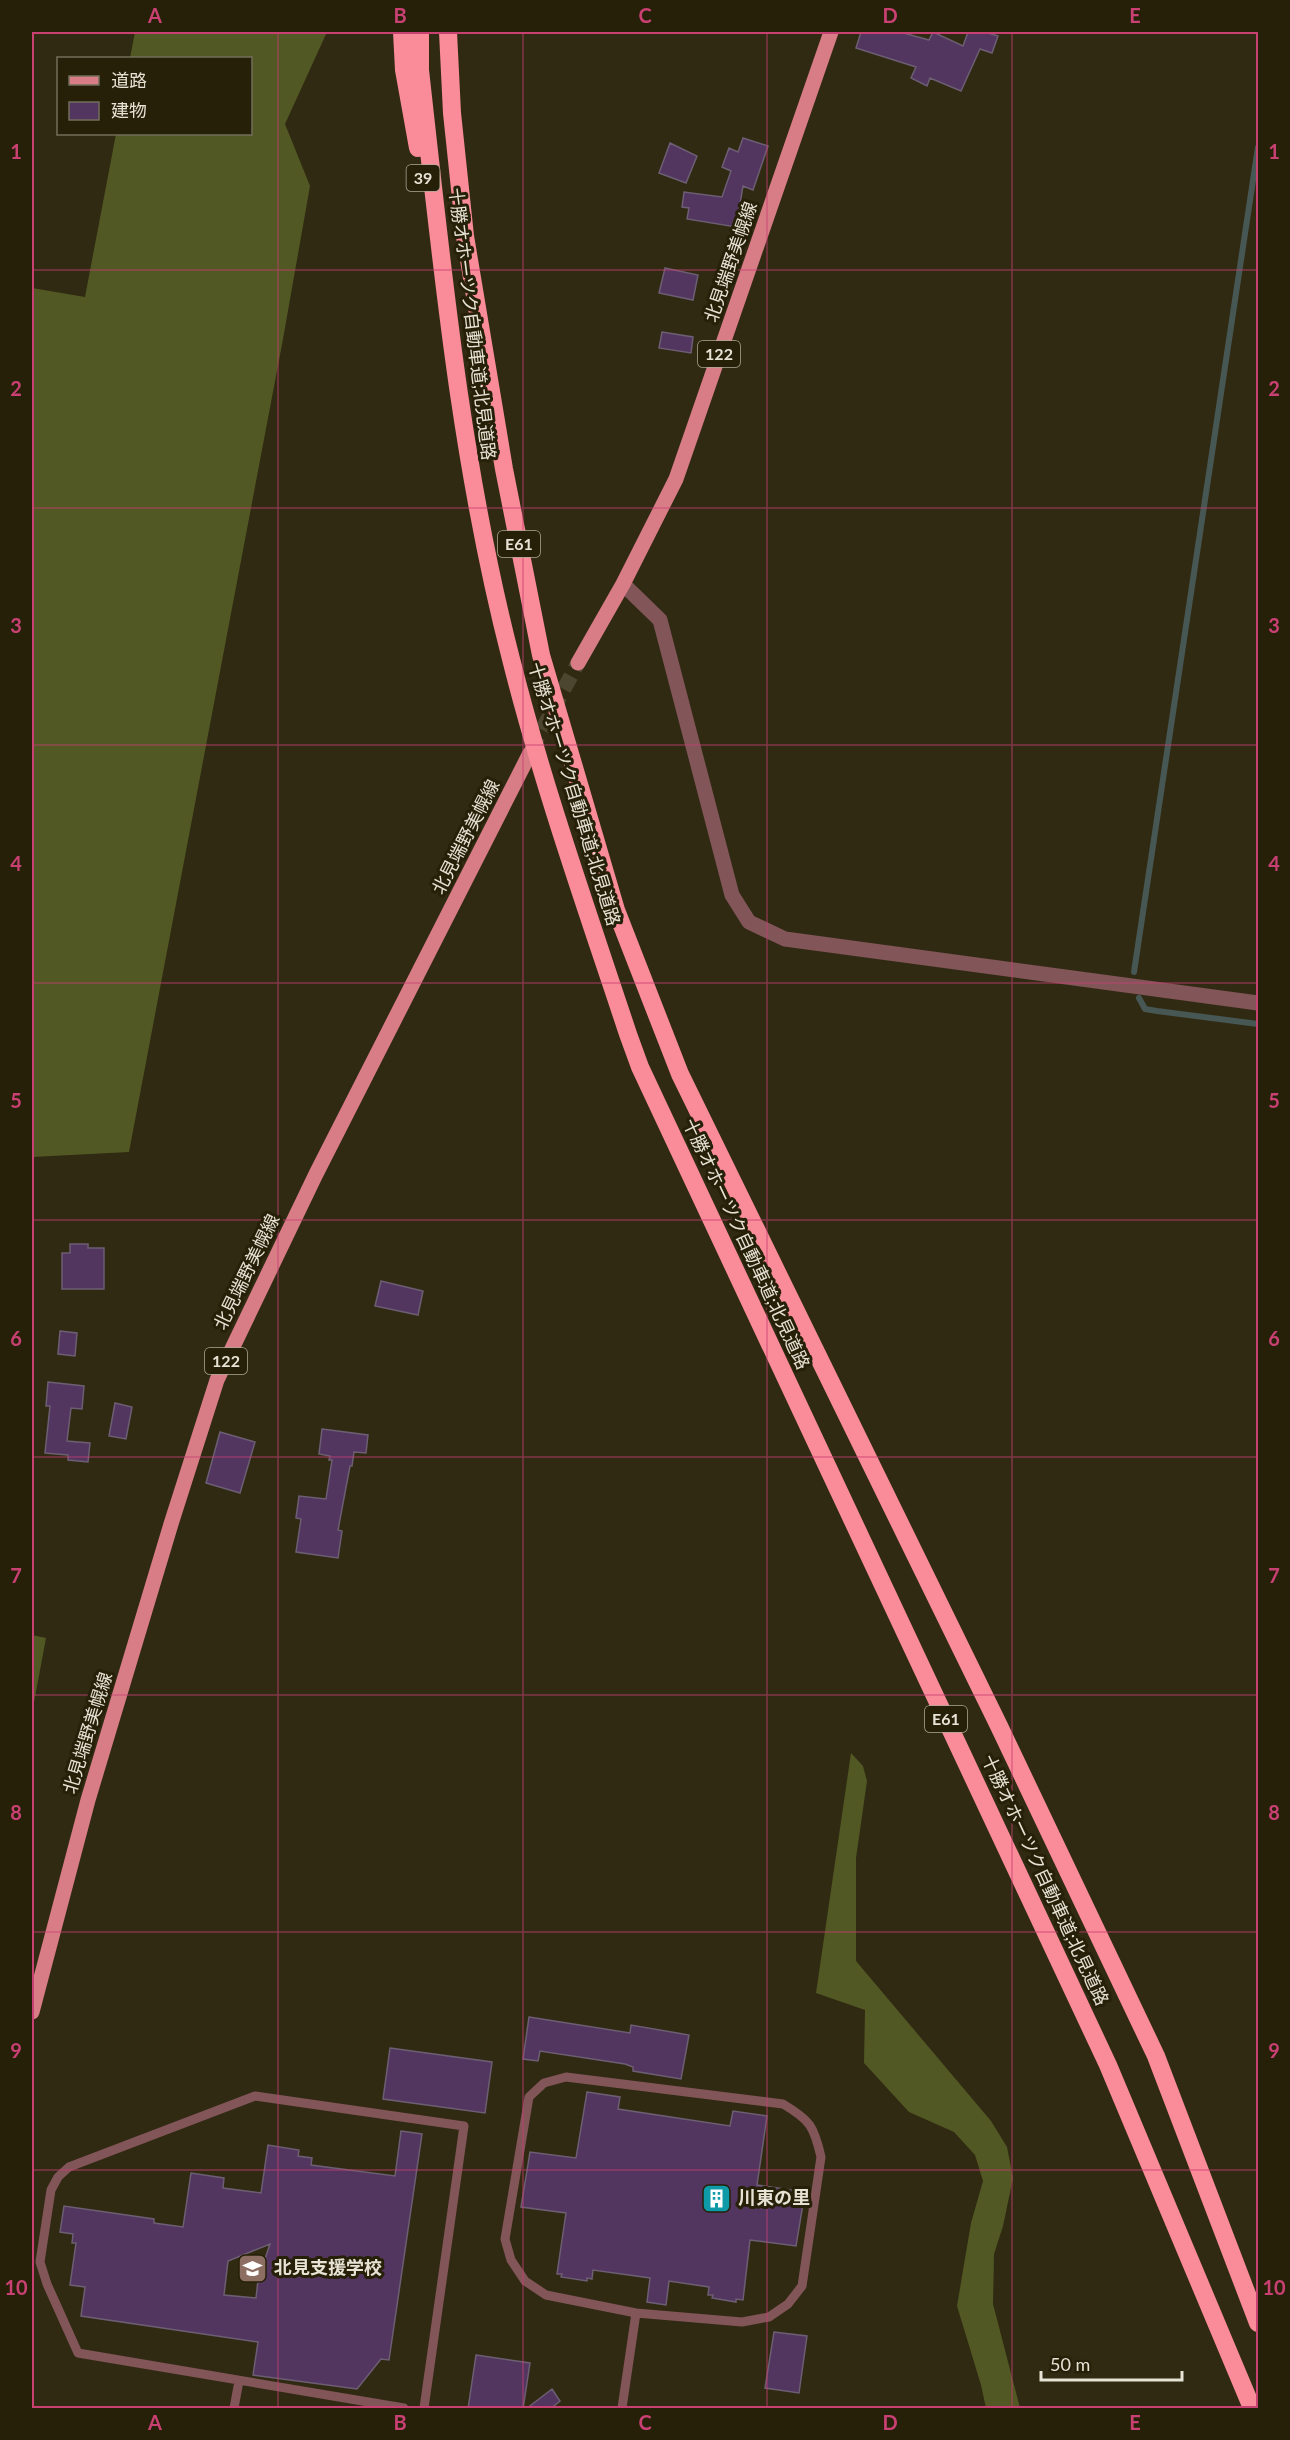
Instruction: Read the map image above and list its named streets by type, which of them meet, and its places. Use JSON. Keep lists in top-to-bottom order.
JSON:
{
  "streets": {
    "highway": ["39", "十勝オホーツク自動車道;北見道路", "E61"],
    "main road": ["北見端野美幌線", "122"]
  },
  "crossings": [
    ["39", "十勝オホーツク自動車道;北見道路"]
  ],
  "places": {
    "building": ["川東の里"],
    "school or university": ["北見支援学校"]
  },
  "legend": ["道路", "建物"],
  "scale_bar": "50 m",
  "grid": {
    "columns": [
      "A",
      "B",
      "C",
      "D",
      "E"
    ],
    "rows": [
      "1",
      "2",
      "3",
      "4",
      "5",
      "6",
      "7",
      "8",
      "9",
      "10"
    ]
  }
}
